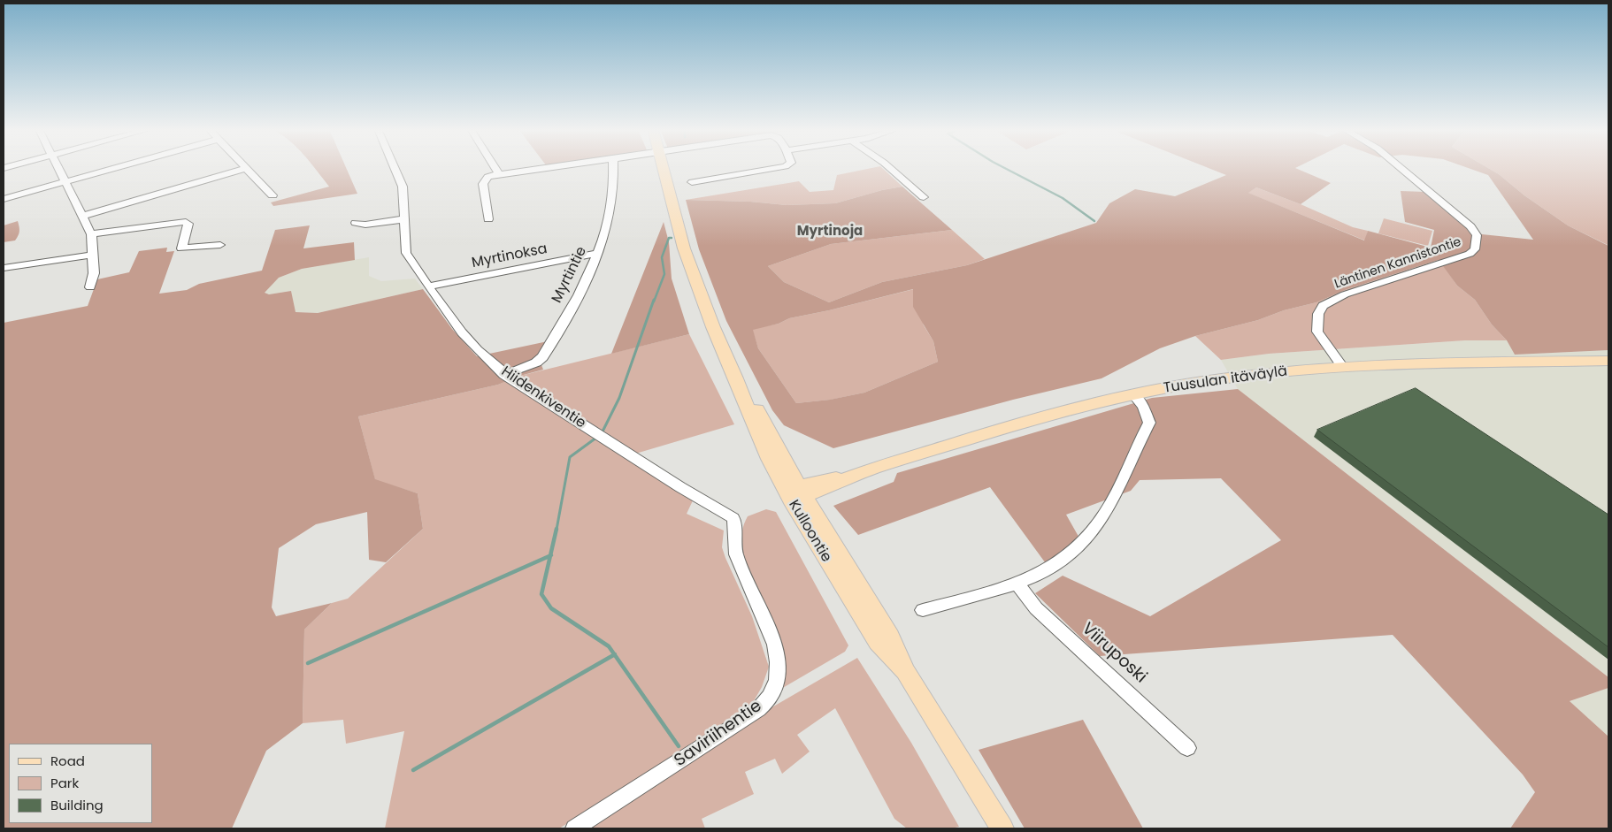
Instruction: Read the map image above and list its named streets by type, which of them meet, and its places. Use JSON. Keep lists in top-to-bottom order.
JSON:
{
  "streets": {
    "main road": ["Tuusulan itäväylä", "Kulloontie"],
    "street": [
      "Myrtinoksa",
      "Läntinen Kannistontie",
      "Myrtintie",
      "Hiidenkiventie",
      "Viiruposki",
      "Saviriihentie"
    ]
  },
  "crossings": [
    ["Myrtinoksa", "Myrtintie"],
    ["Myrtinoksa", "Hiidenkiventie"],
    ["Läntinen Kannistontie", "Tuusulan itäväylä"],
    ["Myrtintie", "Hiidenkiventie"],
    ["Tuusulan itäväylä", "Kulloontie"],
    ["Hiidenkiventie", "Saviriihentie"]
  ],
  "districts": ["Myrtinoja"],
  "legend": ["Road", "Park", "Building"]
}
